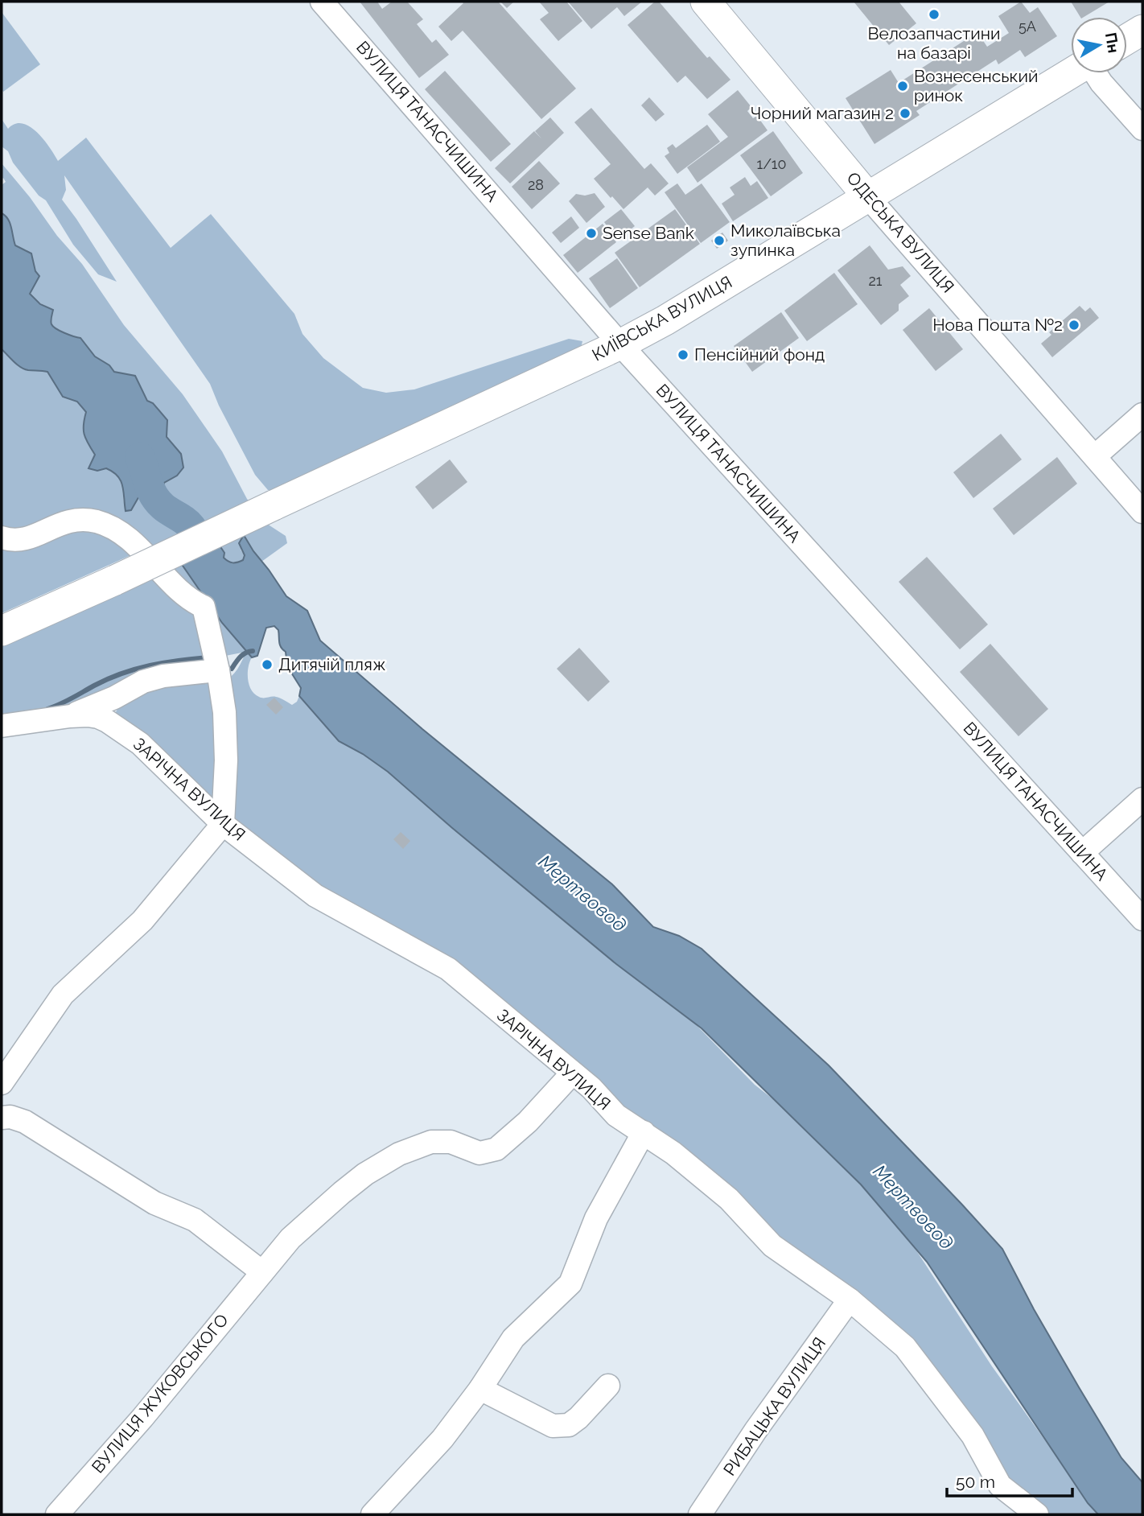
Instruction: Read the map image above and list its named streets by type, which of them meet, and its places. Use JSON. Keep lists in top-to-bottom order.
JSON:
{
  "streets": {
    "main road": ["ОДЕСЬКА ВУЛИЦЯ", "КИЇВСЬКА ВУЛИЦЯ"],
    "street": [
      "ВУЛИЦЯ ТАНАСЧИШИНА",
      "ЗАРІЧНА ВУЛИЦЯ",
      "ВУЛИЦЯ ЖУКОВСЬКОГО",
      "РИБАЦЬКА ВУЛИЦЯ"
    ]
  },
  "crossings": [
    ["ВУЛИЦЯ ТАНАСЧИШИНА", "КИЇВСЬКА ВУЛИЦЯ"],
    ["ОДЕСЬКА ВУЛИЦЯ", "КИЇВСЬКА ВУЛИЦЯ"],
    ["ЗАРІЧНА ВУЛИЦЯ", "ВУЛИЦЯ ЖУКОВСЬКОГО"],
    ["ЗАРІЧНА ВУЛИЦЯ", "РИБАЦЬКА ВУЛИЦЯ"]
  ],
  "water": ["Мертвовод"],
  "places": [
    "Велозапчастини на базарі",
    "Вознесенський ринок",
    "Чорний магазин 2",
    "Sense Bank",
    "Миколаївська зупинка",
    "Нова Пошта №2",
    "Пенсійний фонд",
    "Дитячій пляж"
  ],
  "house_numbers": [
    "5А",
    "1/10",
    "28",
    "21"
  ],
  "scale_bar": "50 m",
  "north": "right"
}
